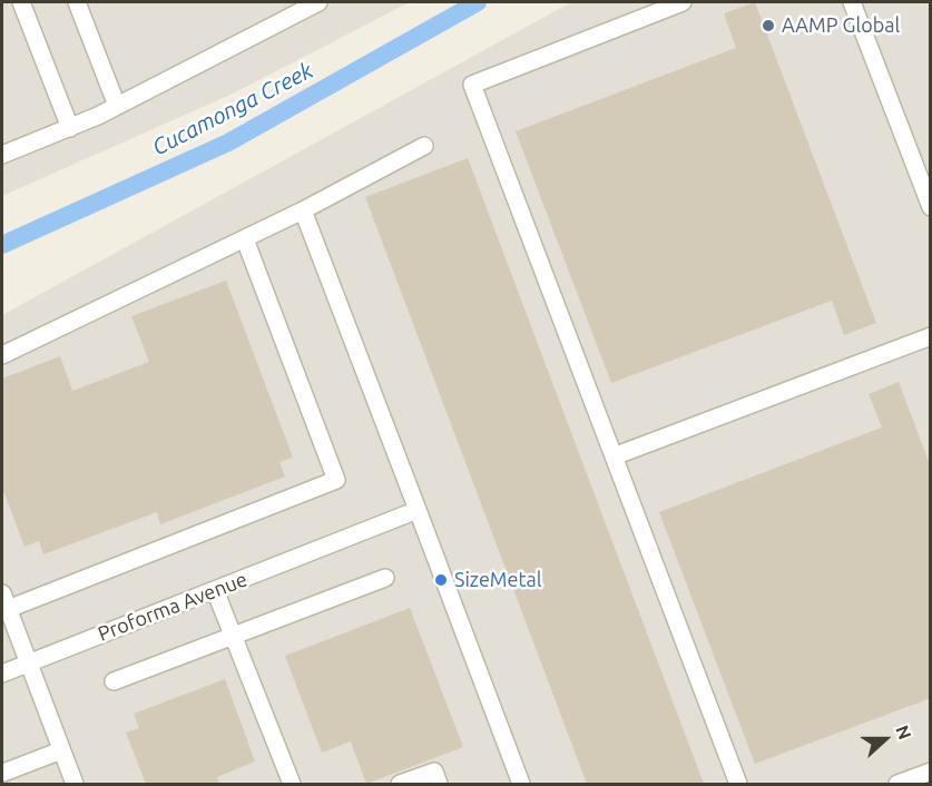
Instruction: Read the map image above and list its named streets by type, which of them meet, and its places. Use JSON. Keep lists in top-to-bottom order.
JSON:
{
  "streets": {
    "street": ["Proforma Avenue"]
  },
  "water": ["Cucamonga Creek"],
  "places": ["AAMP Global", "SizeMetal"],
  "north": "right"
}
